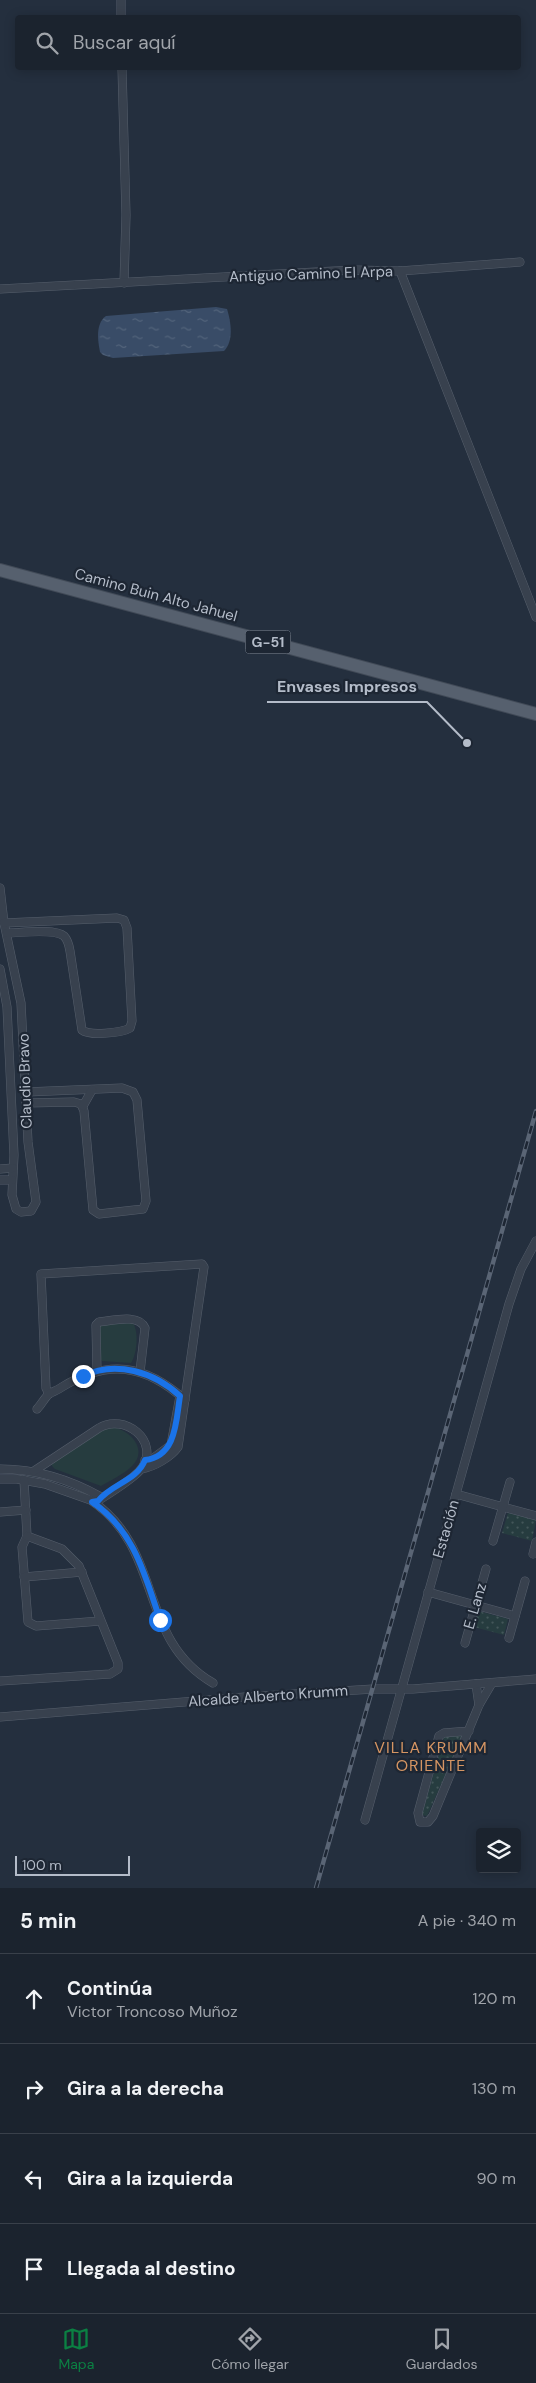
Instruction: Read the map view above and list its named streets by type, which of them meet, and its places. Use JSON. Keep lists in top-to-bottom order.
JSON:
{
  "streets": {
    "main road": ["Camino Buin Alto Jahuel", "G-51"],
    "street": [
      "Antiguo Camino El Arpa",
      "Claudio Bravo",
      "Estación",
      "E. Lanz",
      "Alcalde Alberto Krumm"
    ]
  },
  "crossings": [
    ["Estación", "Alcalde Alberto Krumm"]
  ],
  "districts": ["VILLA KRUMM ORIENTE"],
  "places": ["Envases Impresos"],
  "scale_bar": "100 m",
  "page": {
    "search": "Buscar aquí",
    "scale": "100 m",
    "heading": ["5 min", "A pie · 340 m"],
    "list": [
      ["Continúa", "Victor Troncoso Muñoz", "120 m"],
      ["Gira a la derecha", "130 m"],
      ["Gira a la izquierda", "90 m"],
      "Llegada al destino"
    ],
    "nav": ["Mapa", "Cómo llegar", "Guardados"]
  }
}
